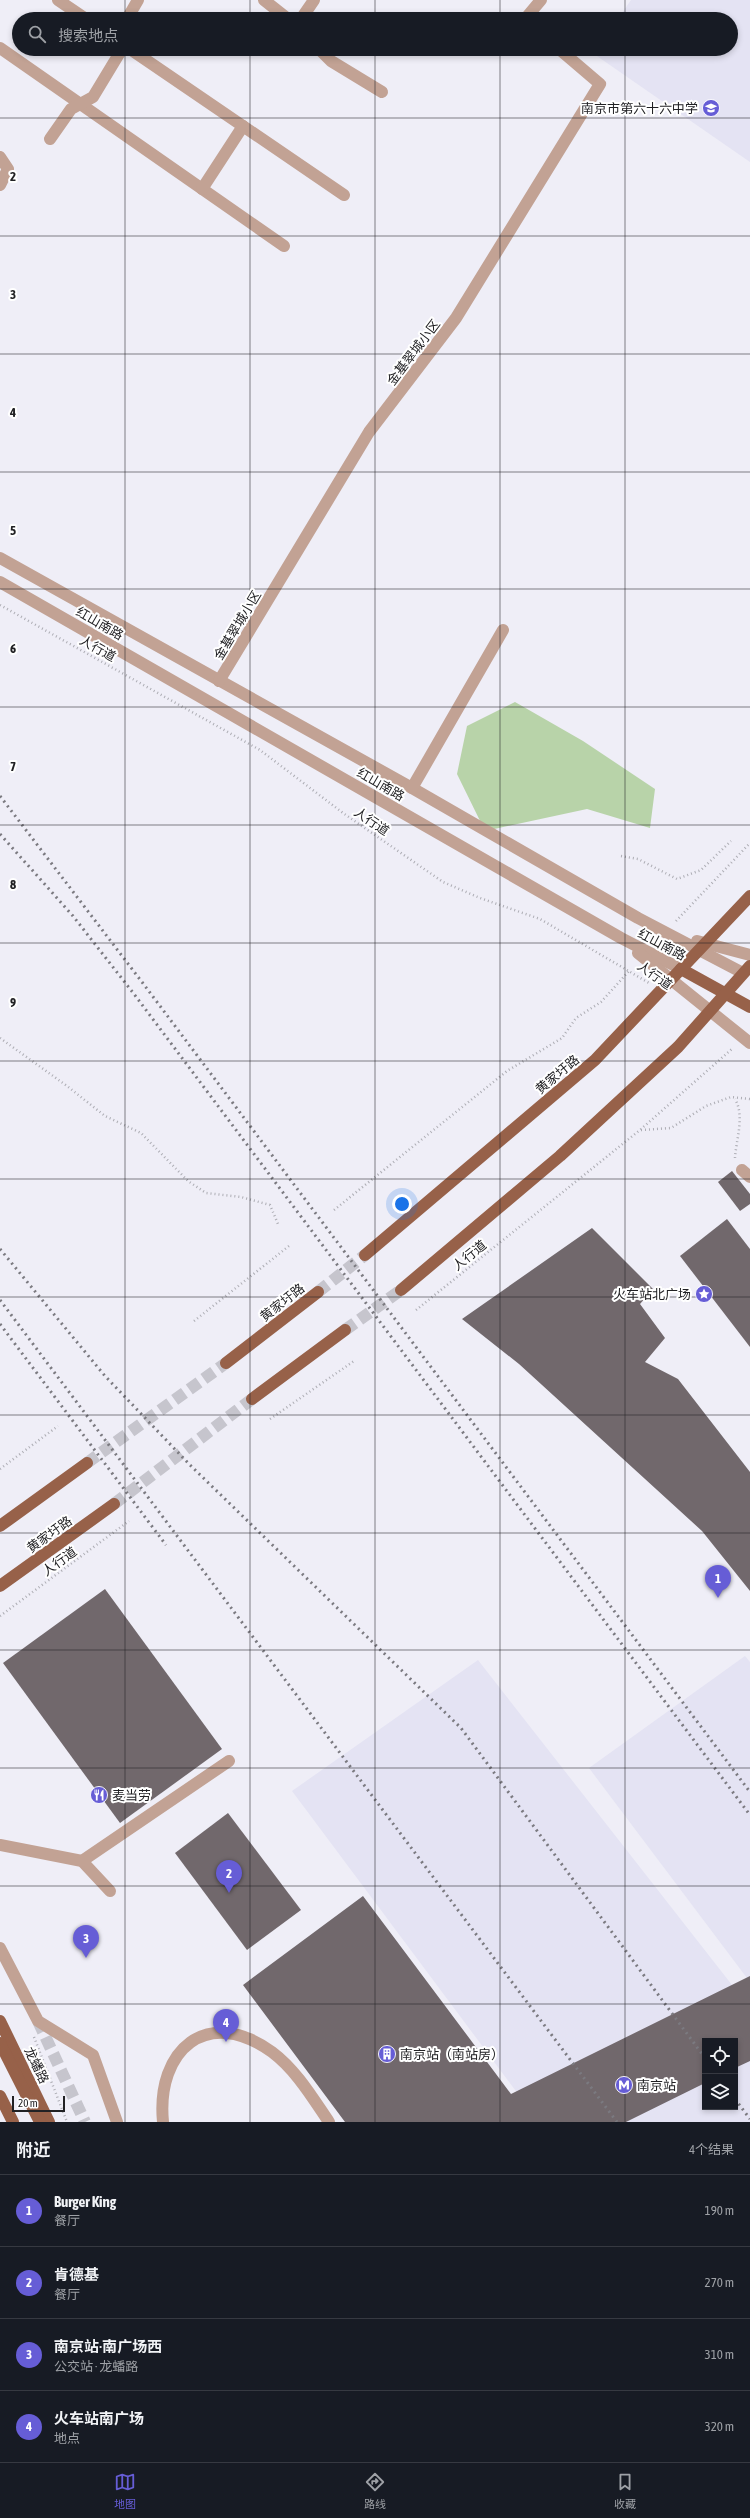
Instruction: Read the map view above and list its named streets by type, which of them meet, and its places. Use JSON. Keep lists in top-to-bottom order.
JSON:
{
  "streets": {
    "main road": ["红山南路", "黄家圩路", "龙蟠路"],
    "street": ["金基翠城小区"],
    "path": ["人行道"]
  },
  "crossings": [
    ["金基翠城小区", "红山南路"],
    ["红山南路", "黄家圩路"],
    ["人行道", "黄家圩路"]
  ],
  "places": {
    "school or university": ["南京市第六十六中学"],
    "place": ["火车站北广场"],
    "restaurant": ["麦当劳"],
    "building": ["南京站（南站房）"],
    "metro station": ["南京站"]
  },
  "scale_bar": "20 m",
  "page": {
    "search": "搜索地点",
    "pins": [
      "1",
      "2",
      "3",
      "4"
    ],
    "scale": "20 m",
    "heading": ["附近", "4个结果"],
    "list": [
      {
        "mark": "1",
        "name": "Burger King",
        "note": "餐厅",
        "value": "190 m"
      },
      {
        "mark": "2",
        "name": "肯德基",
        "note": "餐厅",
        "value": "270 m"
      },
      {
        "mark": "3",
        "name": "南京站·南广场西",
        "note": "公交站 · 龙蟠路",
        "value": "310 m"
      },
      {
        "mark": "4",
        "name": "火车站南广场",
        "note": "地点",
        "value": "320 m"
      }
    ],
    "nav": ["地图", "路线", "收藏"]
  },
  "grid": {
    "rows": [
      "2",
      "3",
      "4",
      "5",
      "6",
      "7",
      "8",
      "9"
    ]
  }
}
